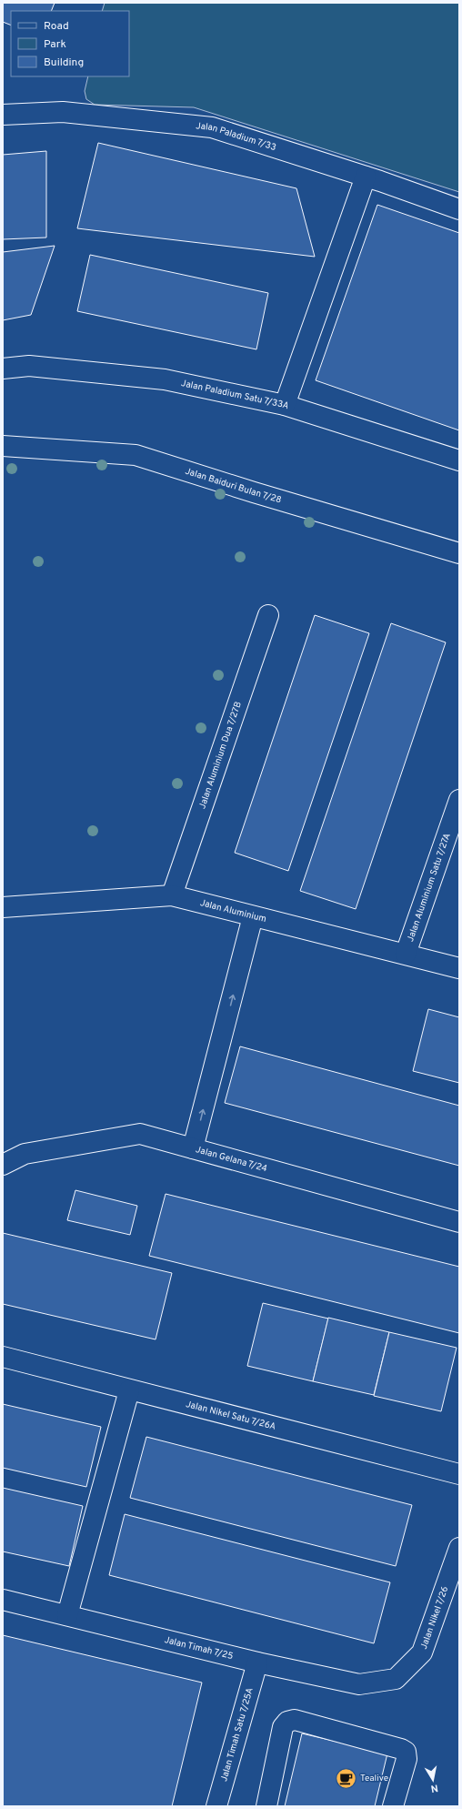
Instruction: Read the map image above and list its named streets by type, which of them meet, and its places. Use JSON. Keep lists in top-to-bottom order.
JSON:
{
  "streets": {
    "street": [
      "Jalan Paladium 7/33",
      "Jalan Paladium Satu 7/33A",
      "Jalan Baiduri Bulan 7/28",
      "Jalan Aluminium Dua 7/27B",
      "Jalan Aluminium Satu 7/27A",
      "Jalan Aluminium",
      "Jalan Gelana 7/24",
      "Jalan Nikel Satu 7/26A",
      "Jalan Nikel 7/26",
      "Jalan Timah 7/25",
      "Jalan Timah Satu 7/25A"
    ]
  },
  "crossings": [
    ["Jalan Aluminium Dua 7/27B", "Jalan Aluminium"],
    ["Jalan Aluminium Satu 7/27A", "Jalan Aluminium"],
    ["Jalan Nikel 7/26", "Jalan Timah 7/25"],
    ["Jalan Timah 7/25", "Jalan Timah Satu 7/25A"]
  ],
  "places": {
    "cafe": ["Tealive"]
  },
  "legend": ["Road", "Park", "Building"],
  "north": "bottom"
}
